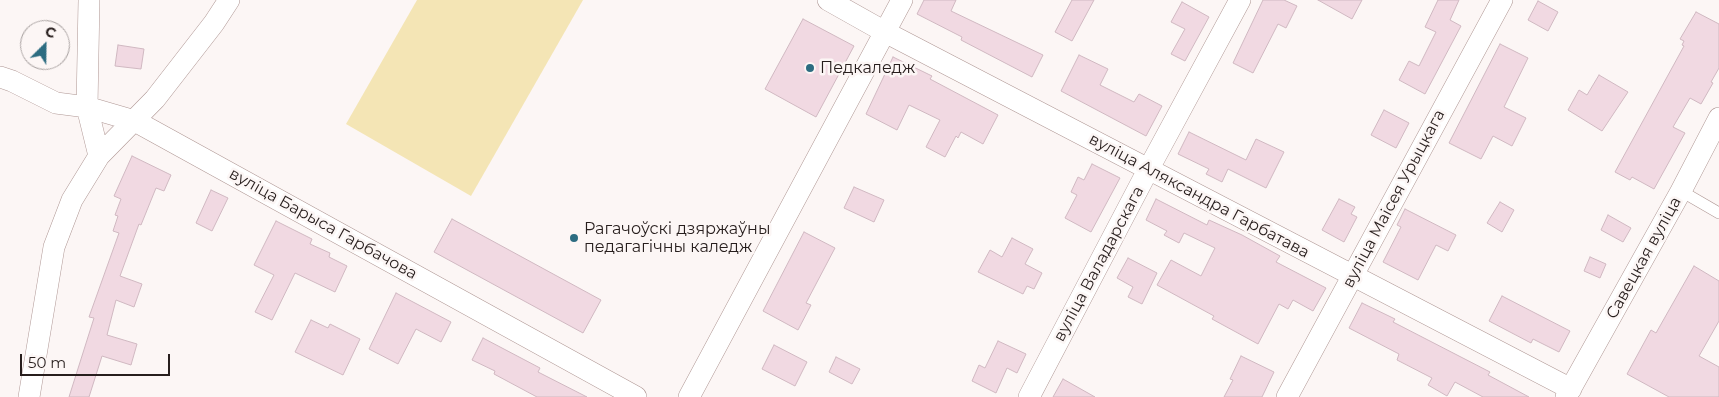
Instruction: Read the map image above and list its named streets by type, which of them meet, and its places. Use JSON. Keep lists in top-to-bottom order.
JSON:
{
  "streets": {
    "street": [
      "вуліца Аляксандра Гарбатава",
      "вуліца Маісея Урыцкага",
      "вуліца Барыса Гарбачова",
      "Савецкая вуліца",
      "вуліца Валадарскага"
    ]
  },
  "crossings": [
    ["вуліца Аляксандра Гарбатава", "вуліца Маісея Урыцкага"],
    ["вуліца Аляксандра Гарбатава", "Савецкая вуліца"],
    ["вуліца Аляксандра Гарбатава", "вуліца Валадарскага"]
  ],
  "places": ["Педкаледж", "Рагачоўскі дзяржаўны педагагічны каледж"],
  "scale_bar": "50 m",
  "north": "top right"
}
